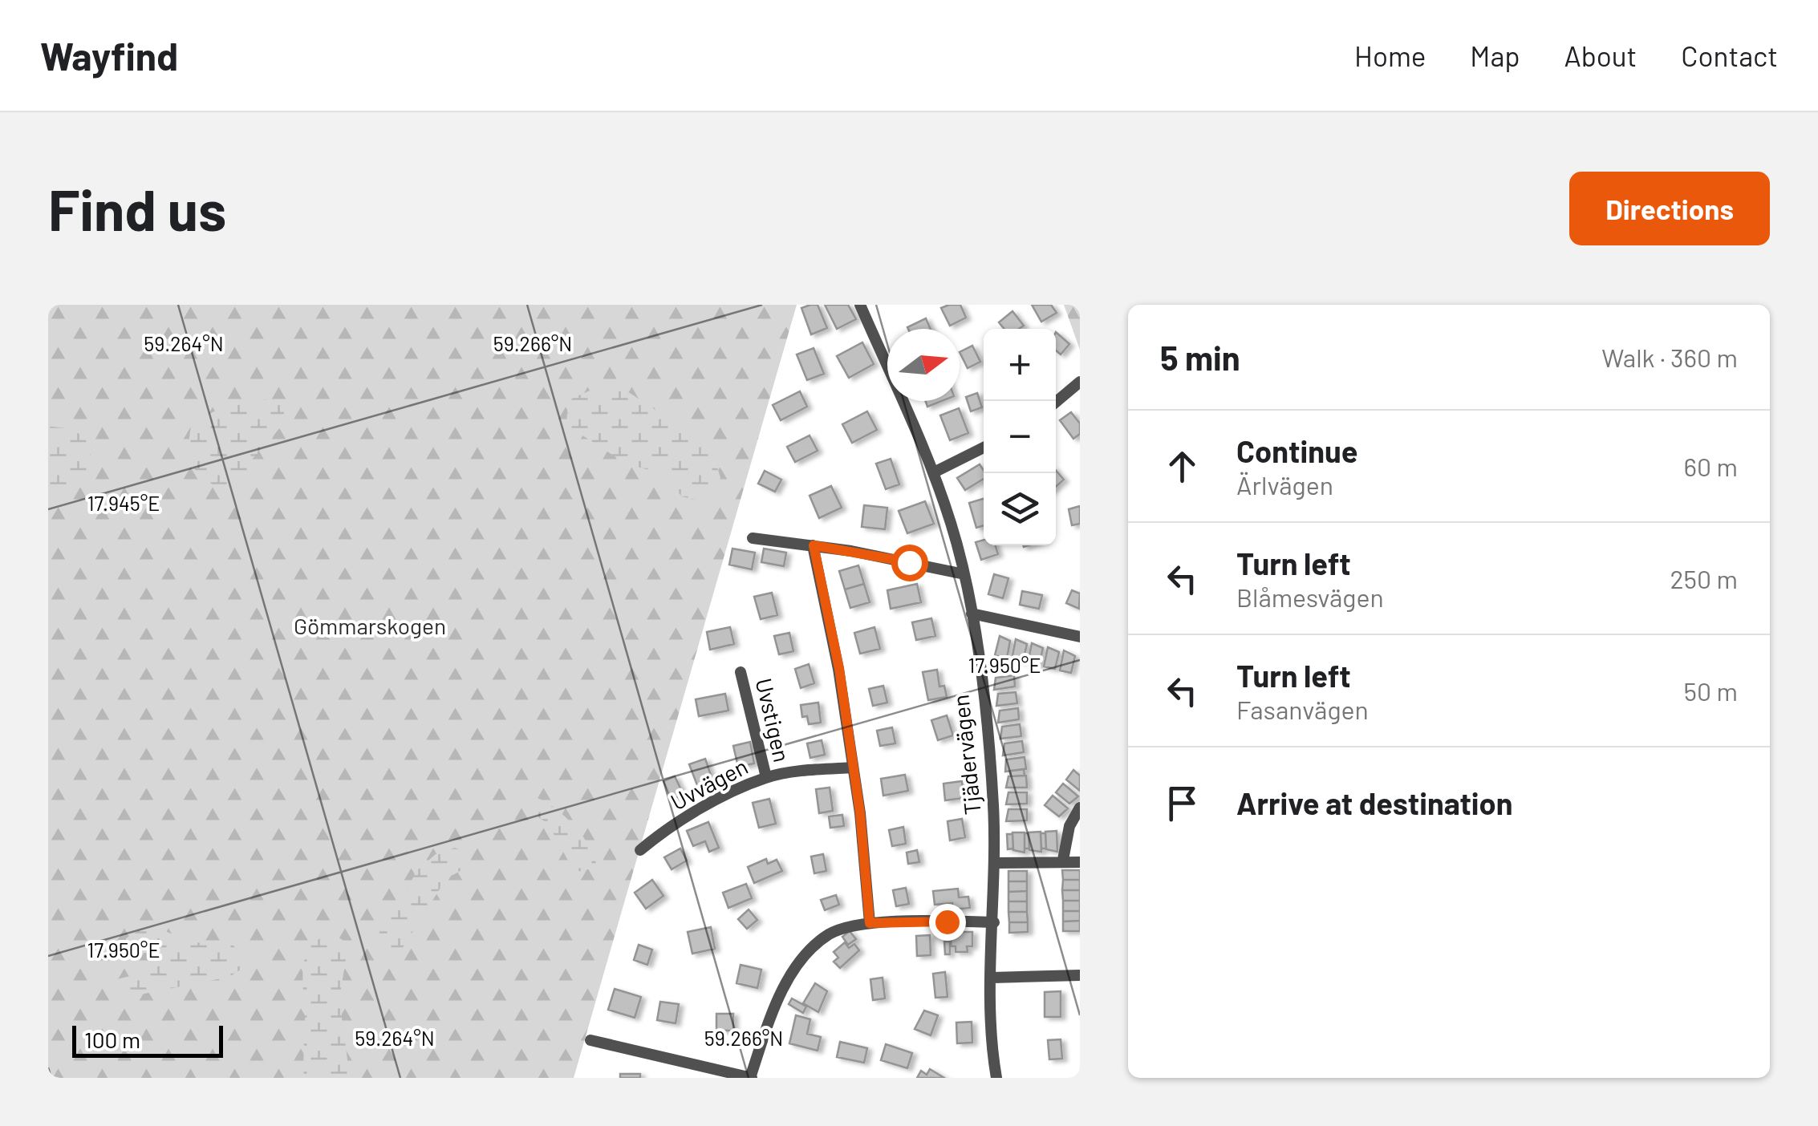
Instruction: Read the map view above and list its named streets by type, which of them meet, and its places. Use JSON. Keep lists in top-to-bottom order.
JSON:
{
  "streets": {
    "street": ["Uvstigen", "Tjädervägen", "Uvvägen"]
  },
  "crossings": [
    ["Uvstigen", "Uvvägen"]
  ],
  "parks": ["Gömmarskogen"],
  "scale_bar": "100 m",
  "north": "right",
  "page": {
    "header": "Wayfind",
    "nav": [
      "Home",
      "Map",
      "About",
      "Contact"
    ],
    "buttons": "Directions",
    "title": "Find us",
    "heading": ["5 min", "Walk · 360 m"],
    "map_buttons": ["+", "−"],
    "list": [
      ["Continue", "Ärlvägen", "60 m"],
      ["Turn left", "Blåmesvägen", "250 m"],
      ["Turn left", "Fasanvägen", "50 m"],
      "Arrive at destination"
    ],
    "scale": "100 m"
  },
  "coordinates": [
    "59.264°N",
    "59.266°N",
    "17.945°E",
    "17.950°E"
  ]
}
